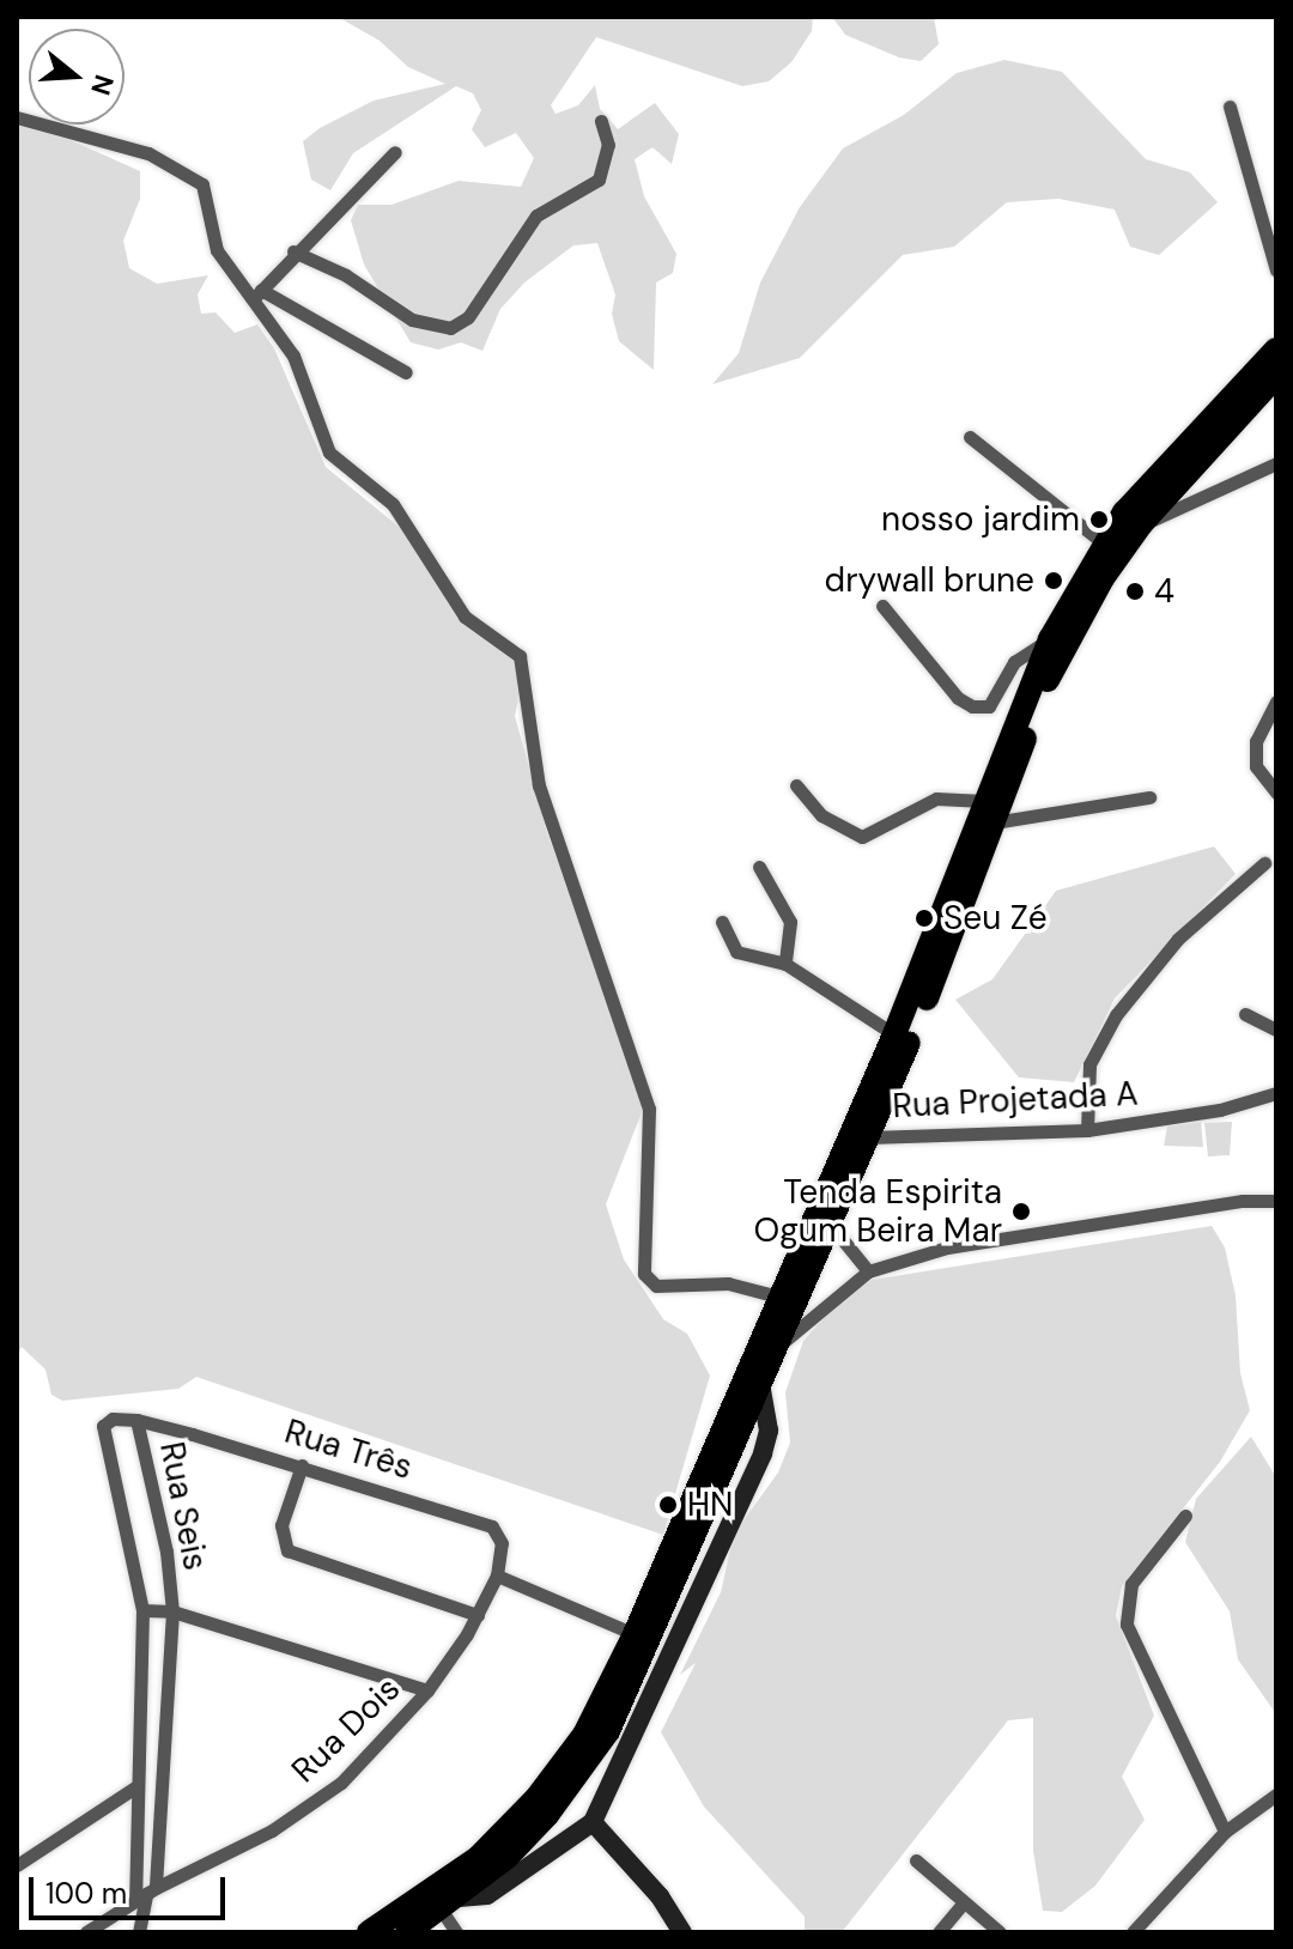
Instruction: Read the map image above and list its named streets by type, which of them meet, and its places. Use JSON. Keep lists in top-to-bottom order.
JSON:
{
  "streets": {
    "street": [
      "Rua Projetada A",
      "Rua Três",
      "Rua Seis",
      "Rua Dois"
    ]
  },
  "crossings": [
    ["Rua Três", "Rua Seis"],
    ["Rua Três", "Rua Dois"],
    ["Rua Seis", "Rua Dois"]
  ],
  "places": [
    "nosso jardim",
    "drywall brune",
    "4",
    "Seu Zé",
    "Tenda Espirita Ogum Beira Mar",
    "HN"
  ],
  "scale_bar": "100 m",
  "north": "right"
}
